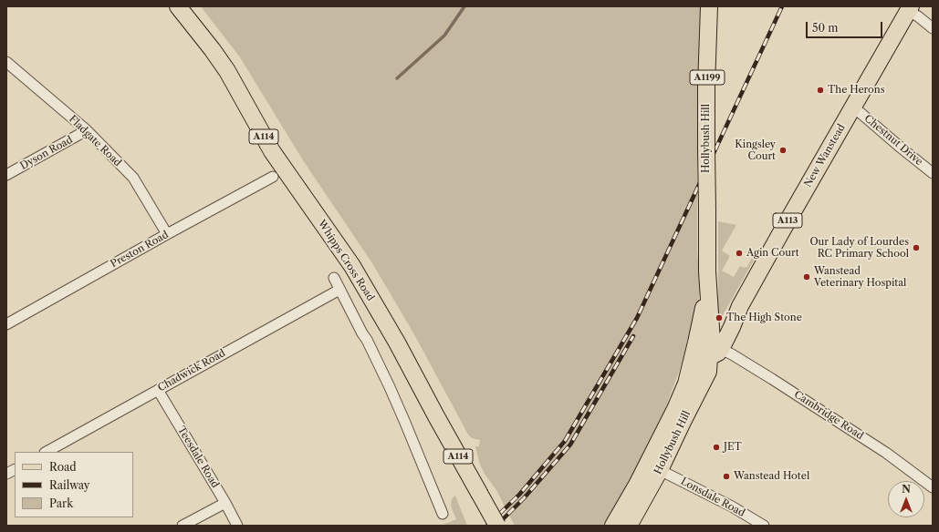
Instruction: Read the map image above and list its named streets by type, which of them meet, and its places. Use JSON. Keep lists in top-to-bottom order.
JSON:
{
  "streets": {
    "main road": [
      "A1199",
      "A114",
      "Hollybush Hill",
      "New Wanstead",
      "A113",
      "Whipps Cross Road"
    ],
    "street": [
      "Chestnut Drive",
      "Fladgate Road",
      "Dyson Road",
      "Preston Road",
      "Chadwick Road",
      "Cambridge Road",
      "Teesdale Road",
      "Lonsdale Road"
    ]
  },
  "crossings": [
    ["Hollybush Hill", "New Wanstead"],
    ["Hollybush Hill", "Cambridge Road"],
    ["Hollybush Hill", "Lonsdale Road"],
    ["Chestnut Drive", "New Wanstead"],
    ["Fladgate Road", "Dyson Road"],
    ["Fladgate Road", "Preston Road"],
    ["New Wanstead", "Cambridge Road"],
    ["Whipps Cross Road", "Chadwick Road"],
    ["Chadwick Road", "Teesdale Road"]
  ],
  "places": [
    "The Herons",
    "Kingsley Court",
    "Our Lady of Lourdes RC Primary School",
    "Agin Court",
    "Wanstead Veterinary Hospital",
    "The High Stone",
    "JET",
    "Wanstead Hotel"
  ],
  "legend": ["Road", "Railway", "Park"],
  "scale_bar": "50 m",
  "north": "top"
}
